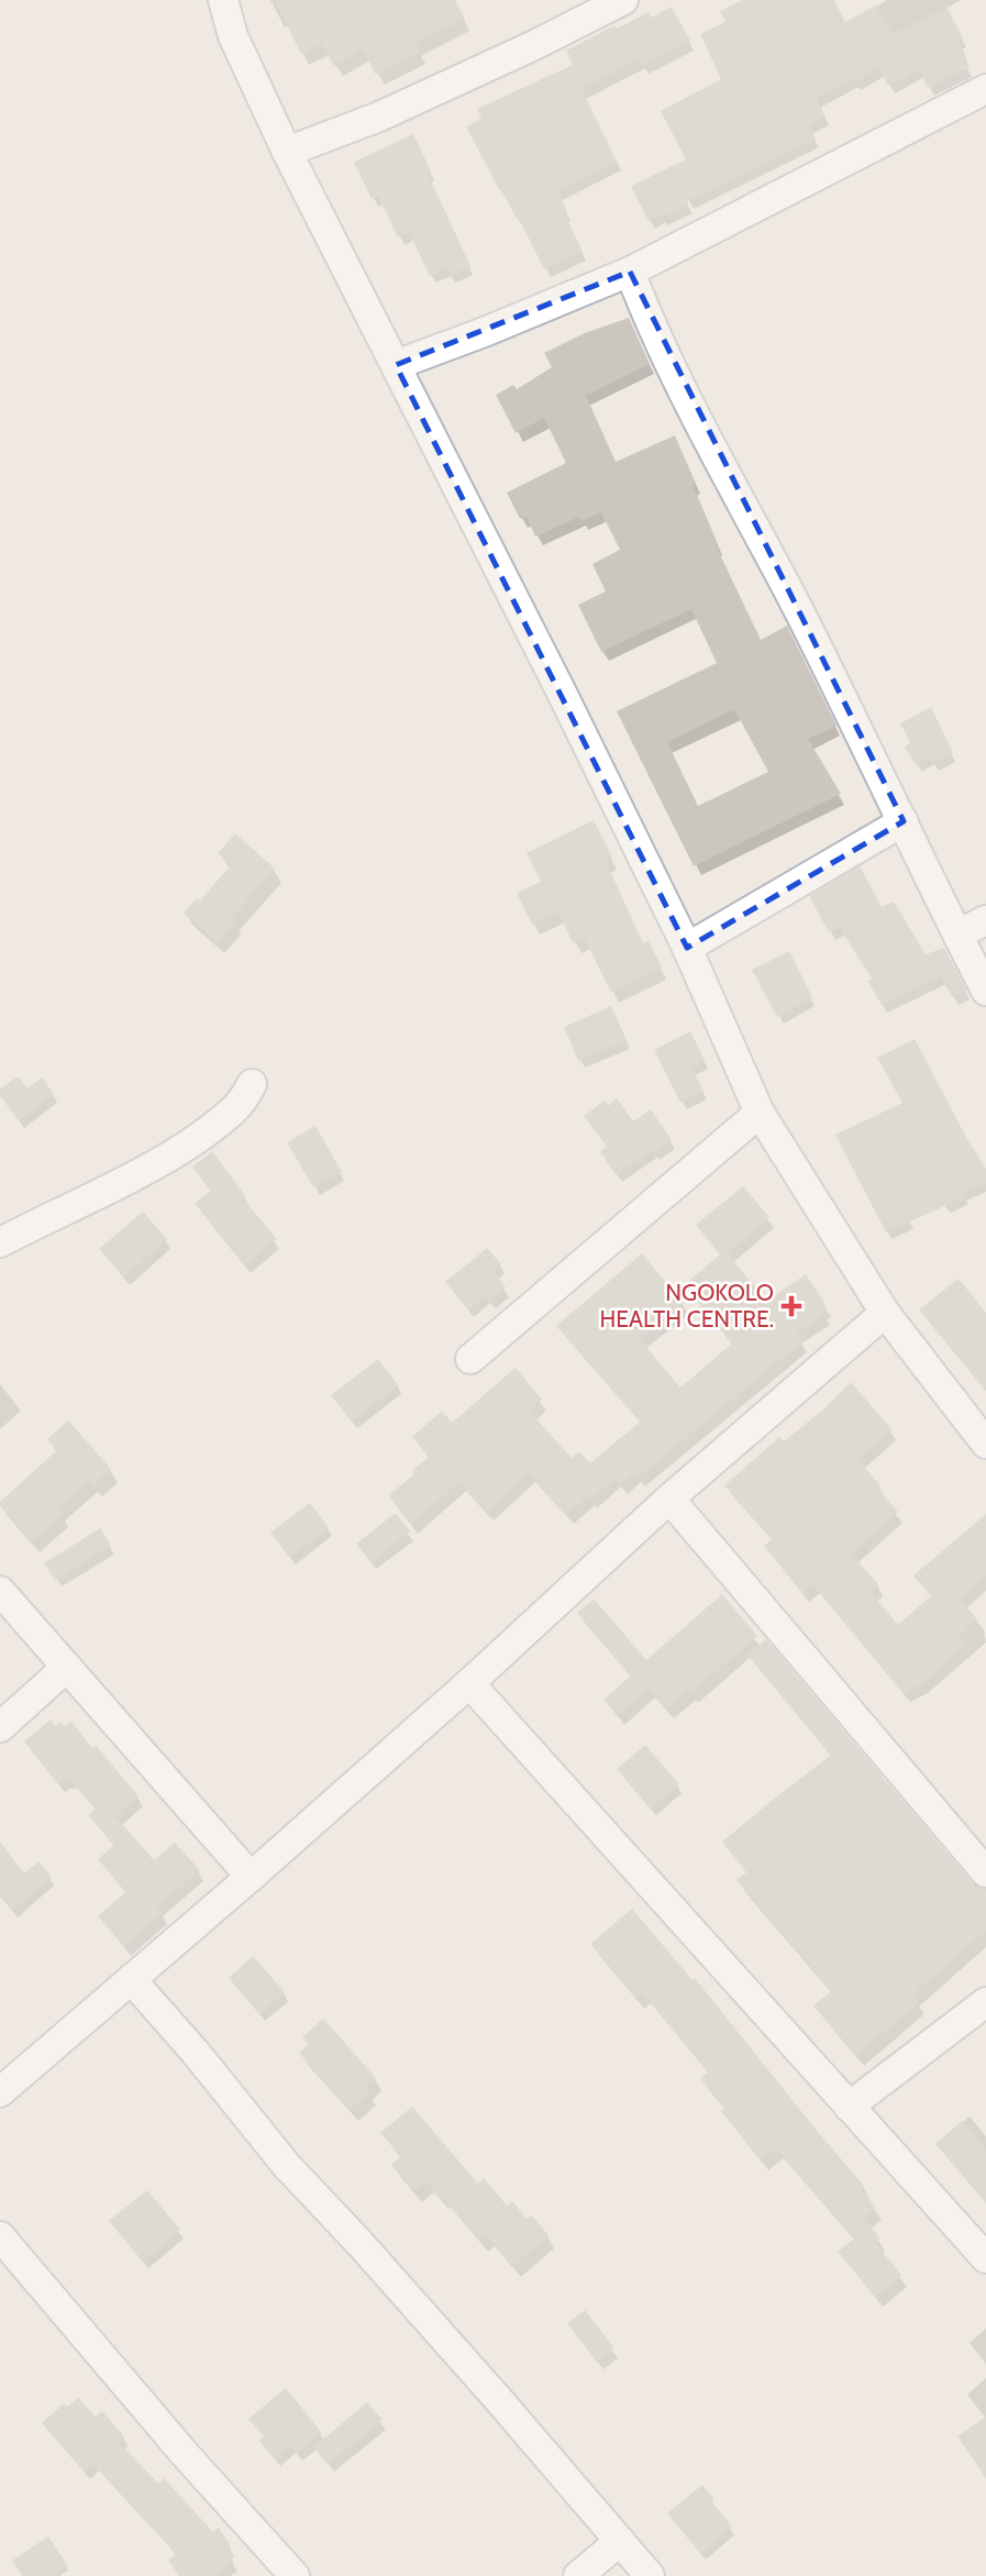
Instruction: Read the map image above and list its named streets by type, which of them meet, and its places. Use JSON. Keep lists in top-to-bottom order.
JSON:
{
  "places": {
    "health": ["NGOKOLO HEALTH CENTRE."]
  }
}
